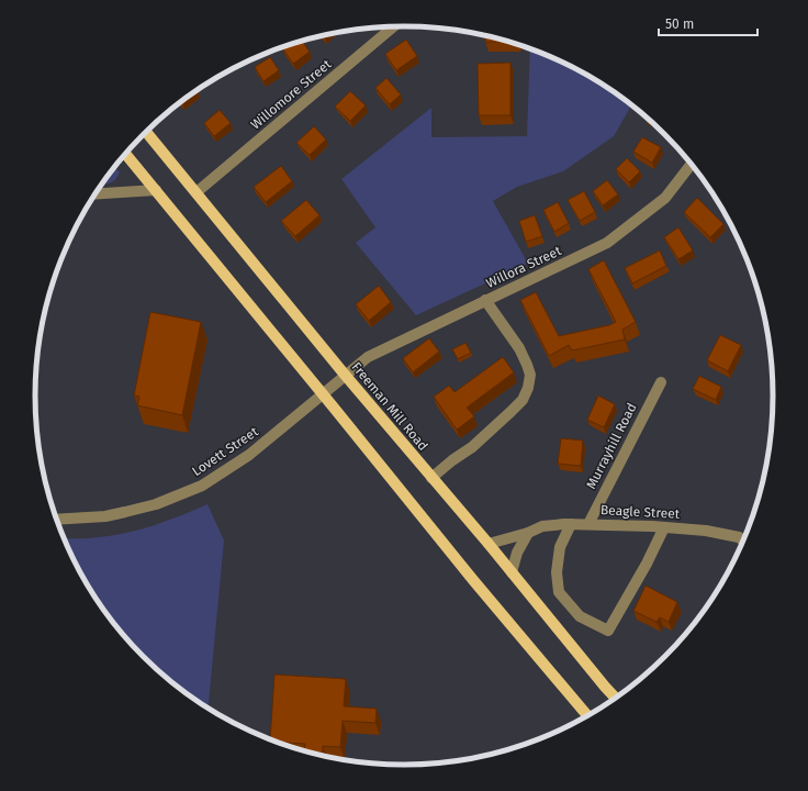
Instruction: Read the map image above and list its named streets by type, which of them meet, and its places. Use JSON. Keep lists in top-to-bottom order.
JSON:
{
  "streets": {
    "main road": ["Freeman Mill Road"],
    "street": [
      "Willomore Street",
      "Willora Street",
      "Murrayhill Road",
      "Lovett Street",
      "Beagle Street"
    ]
  },
  "crossings": [
    ["Willomore Street", "Freeman Mill Road"],
    ["Willora Street", "Freeman Mill Road"],
    ["Willora Street", "Lovett Street"],
    ["Freeman Mill Road", "Lovett Street"],
    ["Freeman Mill Road", "Beagle Street"],
    ["Murrayhill Road", "Beagle Street"]
  ],
  "scale_bar": "50 m"
}
